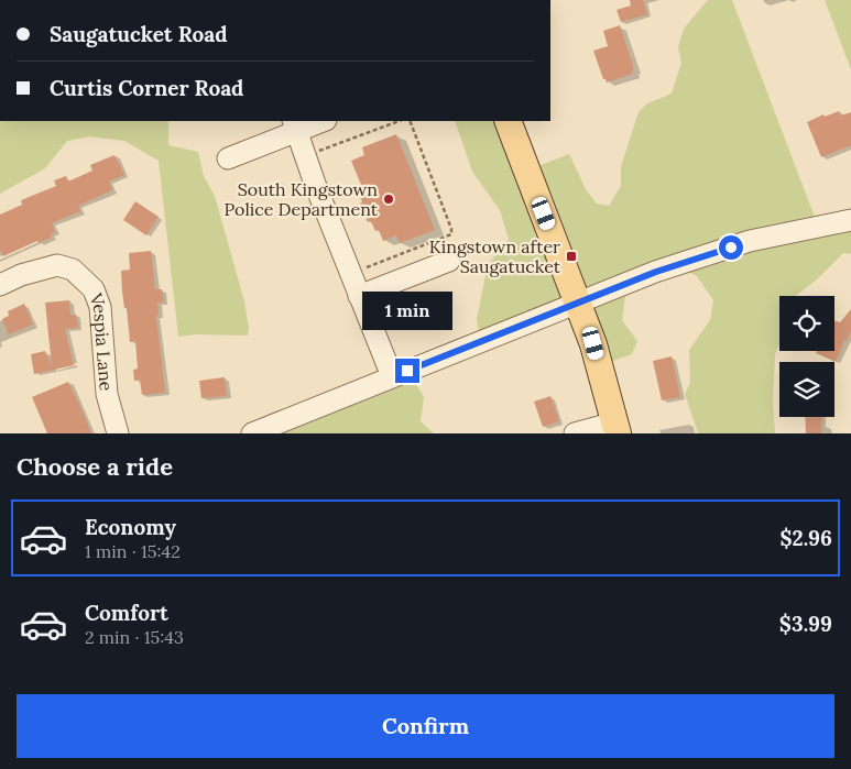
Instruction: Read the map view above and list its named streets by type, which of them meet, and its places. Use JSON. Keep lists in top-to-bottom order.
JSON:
{
  "streets": {
    "street": ["Vespia Lane"]
  },
  "places": {
    "other": ["South Kingstown Police Department"],
    "transit": ["Kingstown after Saugatucket"]
  },
  "page": {
    "banner": ["Saugatucket Road", "Curtis Corner Road"],
    "bubble": "1 min",
    "heading": "Choose a ride",
    "list": [
      {
        "name": "Economy",
        "note": "1 min · 15:42",
        "value": "$2.96"
      },
      {
        "name": "Comfort",
        "note": "2 min · 15:43",
        "value": "$3.99"
      }
    ],
    "buttons": "Confirm"
  }
}
